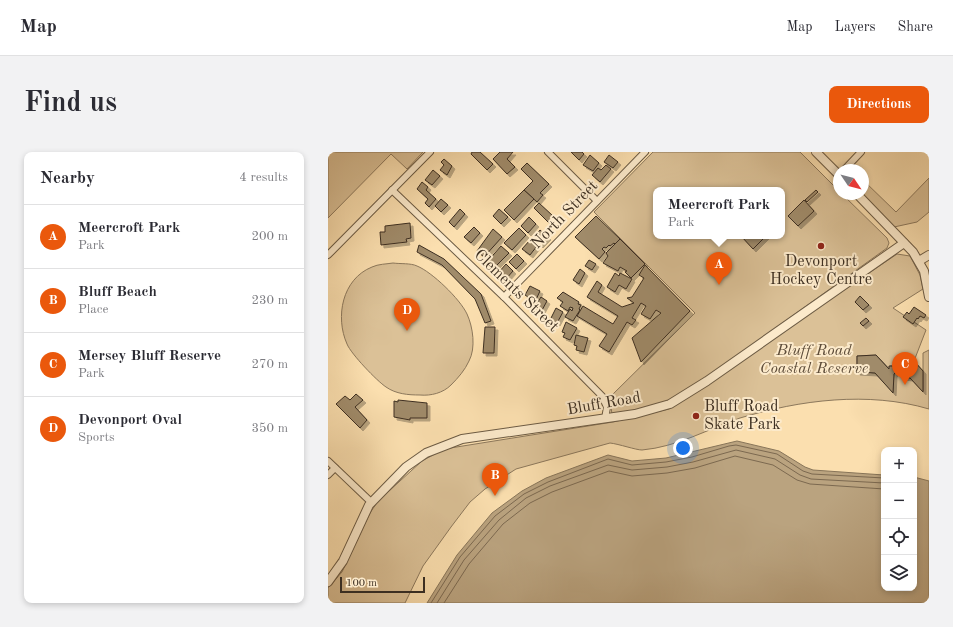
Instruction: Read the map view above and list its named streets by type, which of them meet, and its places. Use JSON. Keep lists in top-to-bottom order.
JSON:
{
  "streets": {
    "street": ["North Street", "Clements Street", "Bluff Road"]
  },
  "crossings": [
    ["North Street", "Clements Street"],
    ["Clements Street", "Bluff Road"]
  ],
  "parks": ["Bluff Road Coastal Reserve"],
  "places": ["Devonport Hockey Centre", "Bluff Road Skate Park"],
  "scale_bar": "100 m",
  "north": "bottom right",
  "page": {
    "header": "Map",
    "nav": ["Map", "Layers", "Share"],
    "buttons": "Directions",
    "title": "Find us",
    "heading": ["Nearby", "4 results"],
    "popup": ["Meercroft Park", "Park"],
    "list": [
      {
        "mark": "A",
        "name": "Meercroft Park",
        "note": "Park",
        "value": "200 m"
      },
      {
        "mark": "B",
        "name": "Bluff Beach",
        "note": "Place",
        "value": "230 m"
      },
      {
        "mark": "C",
        "name": "Mersey Bluff Reserve",
        "note": "Park",
        "value": "270 m"
      },
      {
        "mark": "D",
        "name": "Devonport Oval",
        "note": "Sports",
        "value": "350 m"
      }
    ],
    "pins": [
      "A",
      "D",
      "C",
      "B"
    ],
    "map_buttons": ["+", "−"],
    "scale": "100 m"
  }
}
